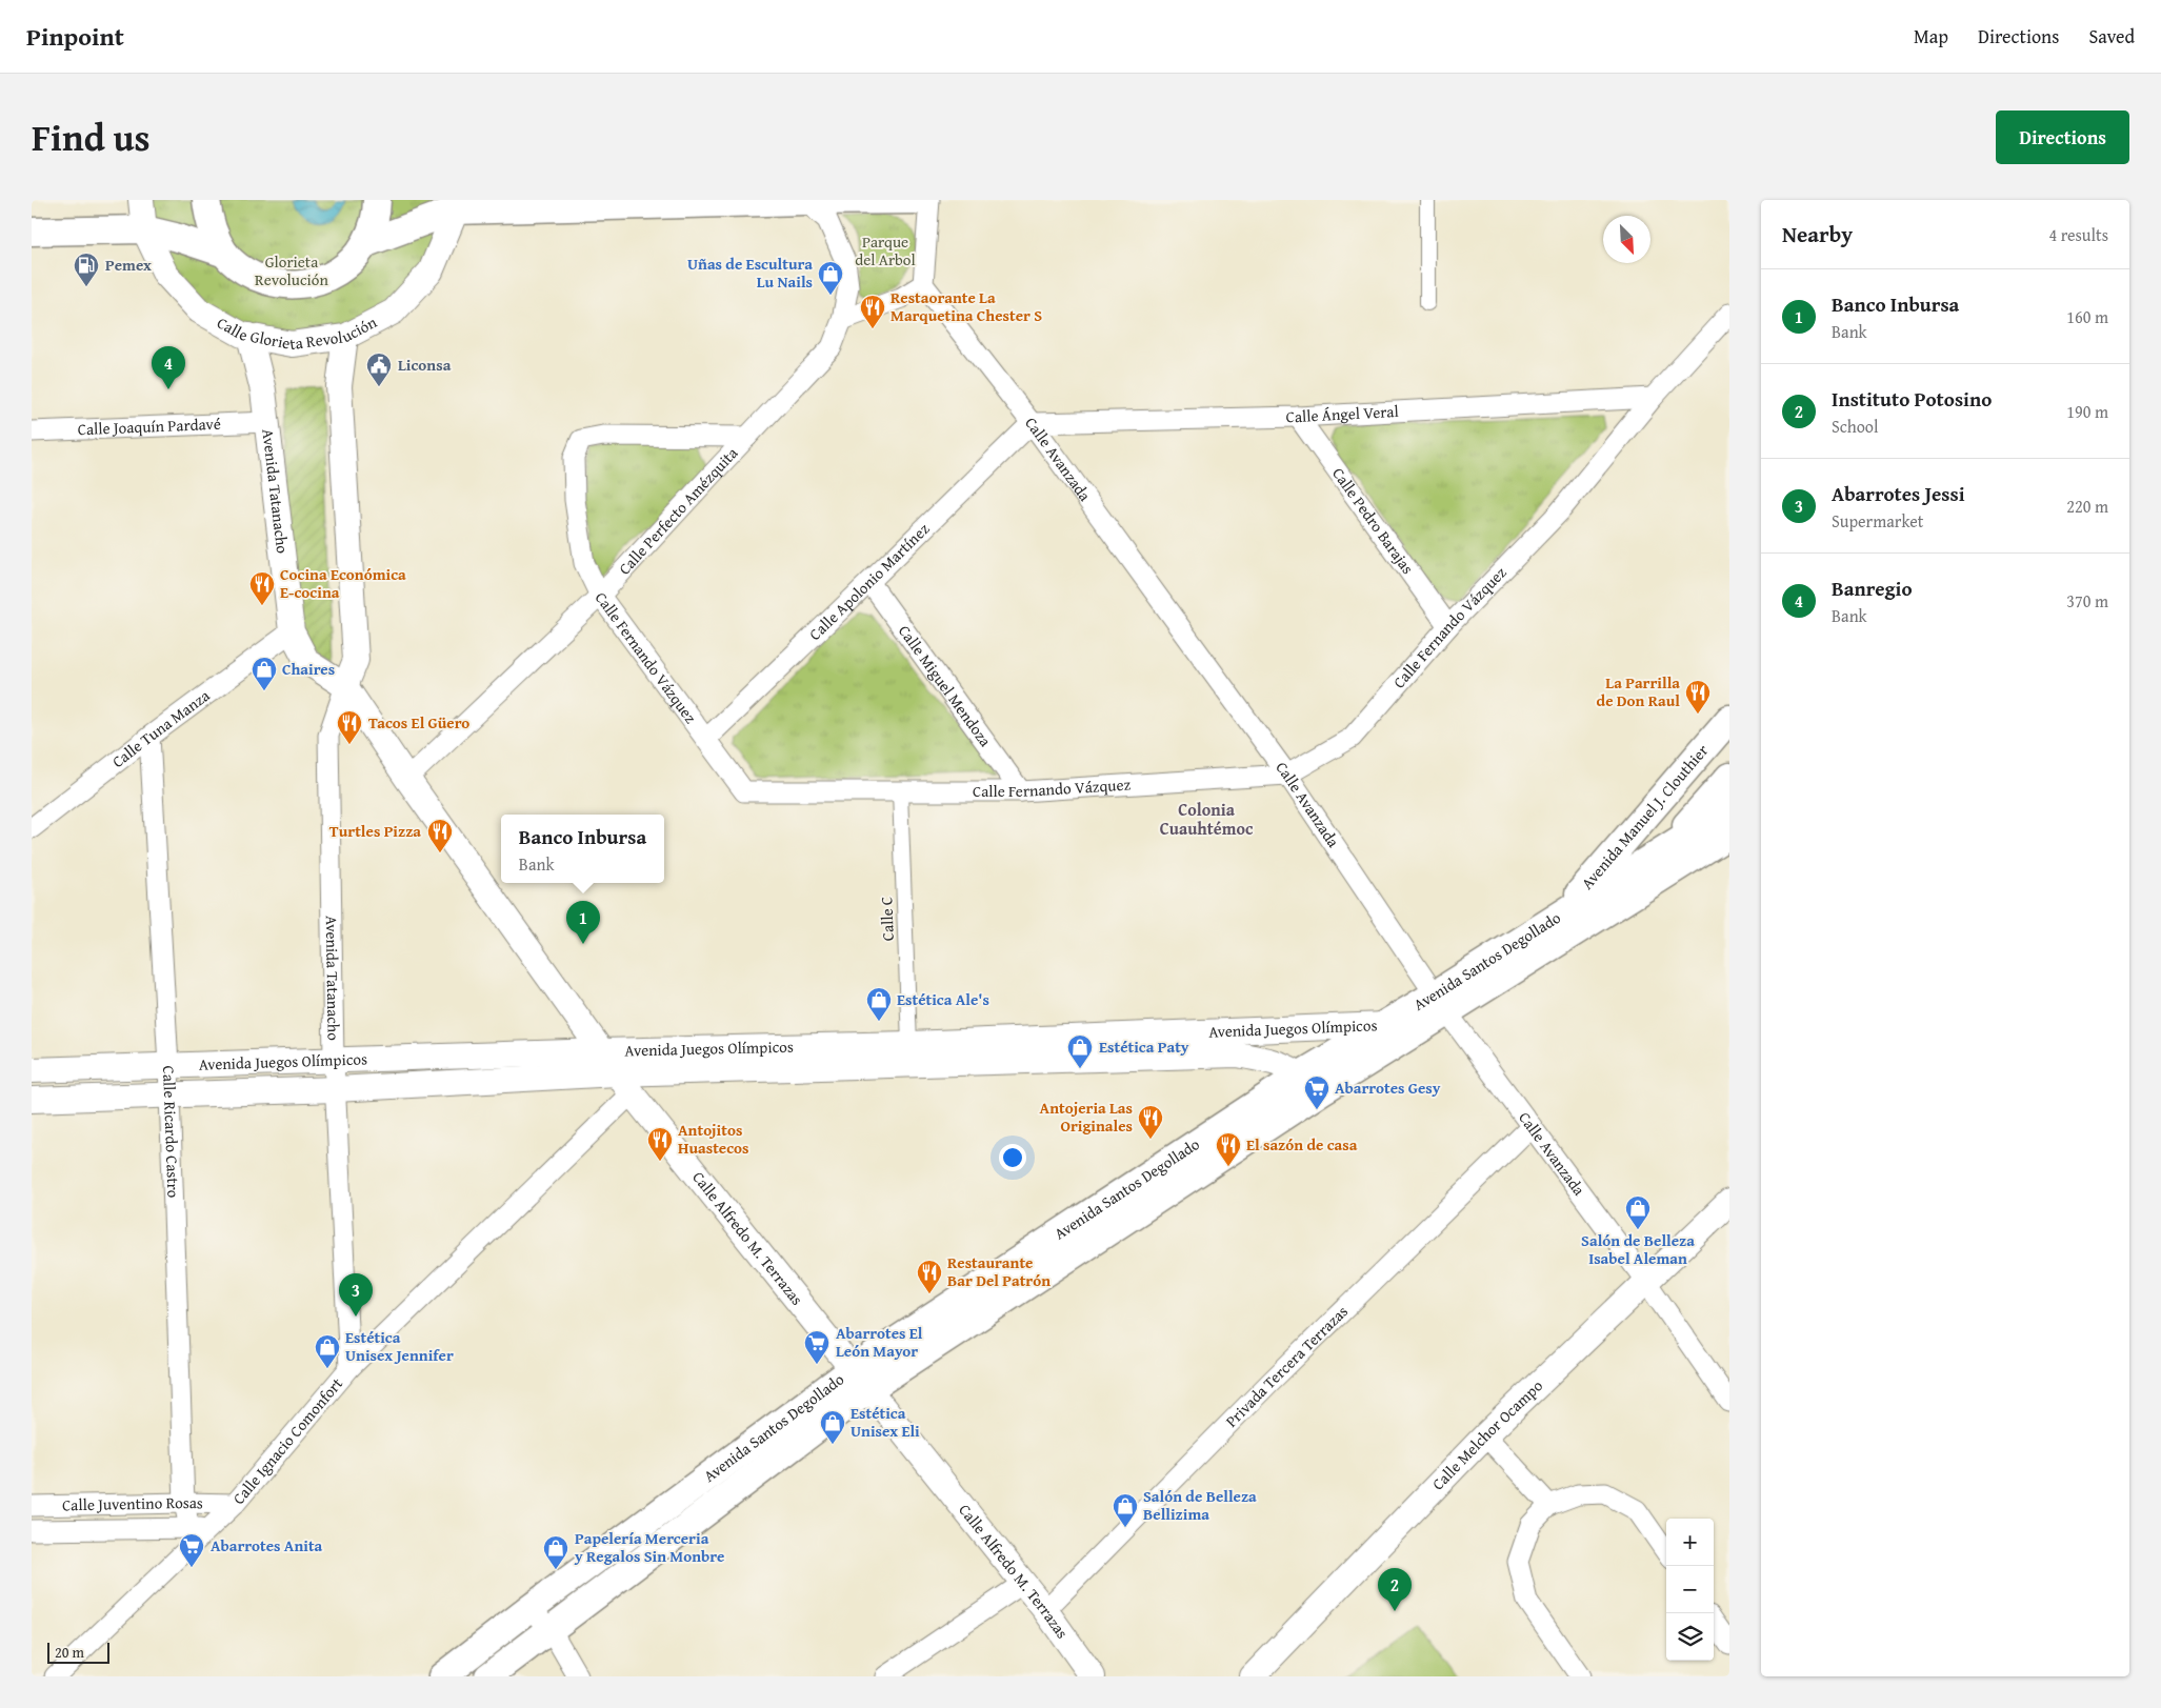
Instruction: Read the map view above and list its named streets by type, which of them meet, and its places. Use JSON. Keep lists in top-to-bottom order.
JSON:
{
  "streets": {
    "main road": ["Avenida Manuel J. Clouthier", "Avenida Santos Degollado"],
    "street": [
      "Calle Glorieta Revolución",
      "Calle Ángel Veral",
      "Calle Joaquín Pardavé",
      "Calle Avanzada",
      "Avenida Tatanacho",
      "Calle Perfecto Amézquita",
      "Calle Pedro Barajas",
      "Calle Apolonio Martínez",
      "Calle Fernando Vázquez",
      "Calle Miguel Mendoza",
      "Calle Tuna Manza",
      "Calle C",
      "Avenida Juegos Olímpicos",
      "Calle Ricardo Castro",
      "Calle Alfredo M. Terrazas",
      "Privada Tercera Terrazas",
      "Calle Melchor Ocampo",
      "Calle Ignacio Comonfort",
      "Calle Juventino Rosas"
    ]
  },
  "crossings": [
    ["Calle Glorieta Revolución", "Avenida Tatanacho"],
    ["Calle Ángel Veral", "Calle Avanzada"],
    ["Calle Ángel Veral", "Calle Pedro Barajas"],
    ["Calle Ángel Veral", "Calle Apolonio Martínez"],
    ["Calle Ángel Veral", "Calle Fernando Vázquez"],
    ["Calle Joaquín Pardavé", "Avenida Tatanacho"],
    ["Calle Avanzada", "Calle Apolonio Martínez"],
    ["Calle Avanzada", "Calle Fernando Vázquez"],
    ["Calle Avanzada", "Avenida Santos Degollado"],
    ["Calle Avanzada", "Privada Tercera Terrazas"],
    ["Calle Avanzada", "Calle Melchor Ocampo"],
    ["Avenida Tatanacho", "Calle Tuna Manza"],
    ["Avenida Tatanacho", "Avenida Juegos Olímpicos"],
    ["Avenida Tatanacho", "Calle Alfredo M. Terrazas"],
    ["Avenida Tatanacho", "Calle Ignacio Comonfort"],
    ["Calle Perfecto Amézquita", "Calle Fernando Vázquez"],
    ["Calle Perfecto Amézquita", "Calle Alfredo M. Terrazas"],
    ["Calle Pedro Barajas", "Calle Fernando Vázquez"],
    ["Calle Apolonio Martínez", "Calle Fernando Vázquez"],
    ["Calle Apolonio Martínez", "Calle Miguel Mendoza"],
    ["Calle Fernando Vázquez", "Calle Miguel Mendoza"],
    ["Calle Fernando Vázquez", "Calle C"],
    ["Calle Tuna Manza", "Calle Ricardo Castro"],
    ["Avenida Manuel J. Clouthier", "Avenida Santos Degollado"],
    ["Calle C", "Avenida Juegos Olímpicos"],
    ["Avenida Santos Degollado", "Avenida Juegos Olímpicos"],
    ["Avenida Santos Degollado", "Calle Alfredo M. Terrazas"],
    ["Avenida Juegos Olímpicos", "Calle Ricardo Castro"],
    ["Avenida Juegos Olímpicos", "Calle Alfredo M. Terrazas"],
    ["Calle Ricardo Castro", "Calle Ignacio Comonfort"],
    ["Calle Ricardo Castro", "Calle Juventino Rosas"],
    ["Calle Alfredo M. Terrazas", "Privada Tercera Terrazas"],
    ["Calle Alfredo M. Terrazas", "Calle Ignacio Comonfort"],
    ["Calle Ignacio Comonfort", "Calle Juventino Rosas"]
  ],
  "districts": ["Colonia Cuauhtémoc"],
  "parks": ["Parque del Arbol", "Glorieta Revolución"],
  "places": {
    "fuel station": ["Pemex"],
    "shop": [
      "Uñas de Escultura Lu Nails",
      "Chaires",
      "Estética Ale's",
      "Estética Paty",
      "Salón de Belleza Isabel Aleman",
      "Estética Unisex Jennifer",
      "Estética Unisex Eli",
      "Salón de Belleza Bellizima",
      "Papelería Merceria y Regalos Sin Monbre"
    ],
    "restaurant": [
      "Restaorante La Marquetina Chester S",
      "Cocina Económica E-cocina",
      "La Parrilla de Don Raul",
      "Tacos El Güero",
      "Turtles Pizza",
      "Antojeria Las Originales",
      "Antojitos Huastecos",
      "El sazón de casa",
      "Restaurante Bar Del Patrón"
    ],
    "public building": ["Liconsa"],
    "supermarket": ["Abarrotes Gesy", "Abarrotes El León Mayor", "Abarrotes Anita"]
  },
  "scale_bar": "20 m",
  "north": "bottom right",
  "page": {
    "header": "Pinpoint",
    "nav": ["Map", "Directions", "Saved"],
    "title": "Find us",
    "buttons": "Directions",
    "heading": ["Nearby", "4 results"],
    "list": [
      {
        "mark": "1",
        "name": "Banco Inbursa",
        "note": "Bank",
        "value": "160 m"
      },
      {
        "mark": "2",
        "name": "Instituto Potosino",
        "note": "School",
        "value": "190 m"
      },
      {
        "mark": "3",
        "name": "Abarrotes Jessi",
        "note": "Supermarket",
        "value": "220 m"
      },
      {
        "mark": "4",
        "name": "Banregio",
        "note": "Bank",
        "value": "370 m"
      }
    ],
    "pins": [
      "4",
      "1",
      "3",
      "2"
    ],
    "popup": ["Banco Inbursa", "Bank"],
    "map_buttons": ["+", "−"],
    "scale": "20 m"
  }
}
